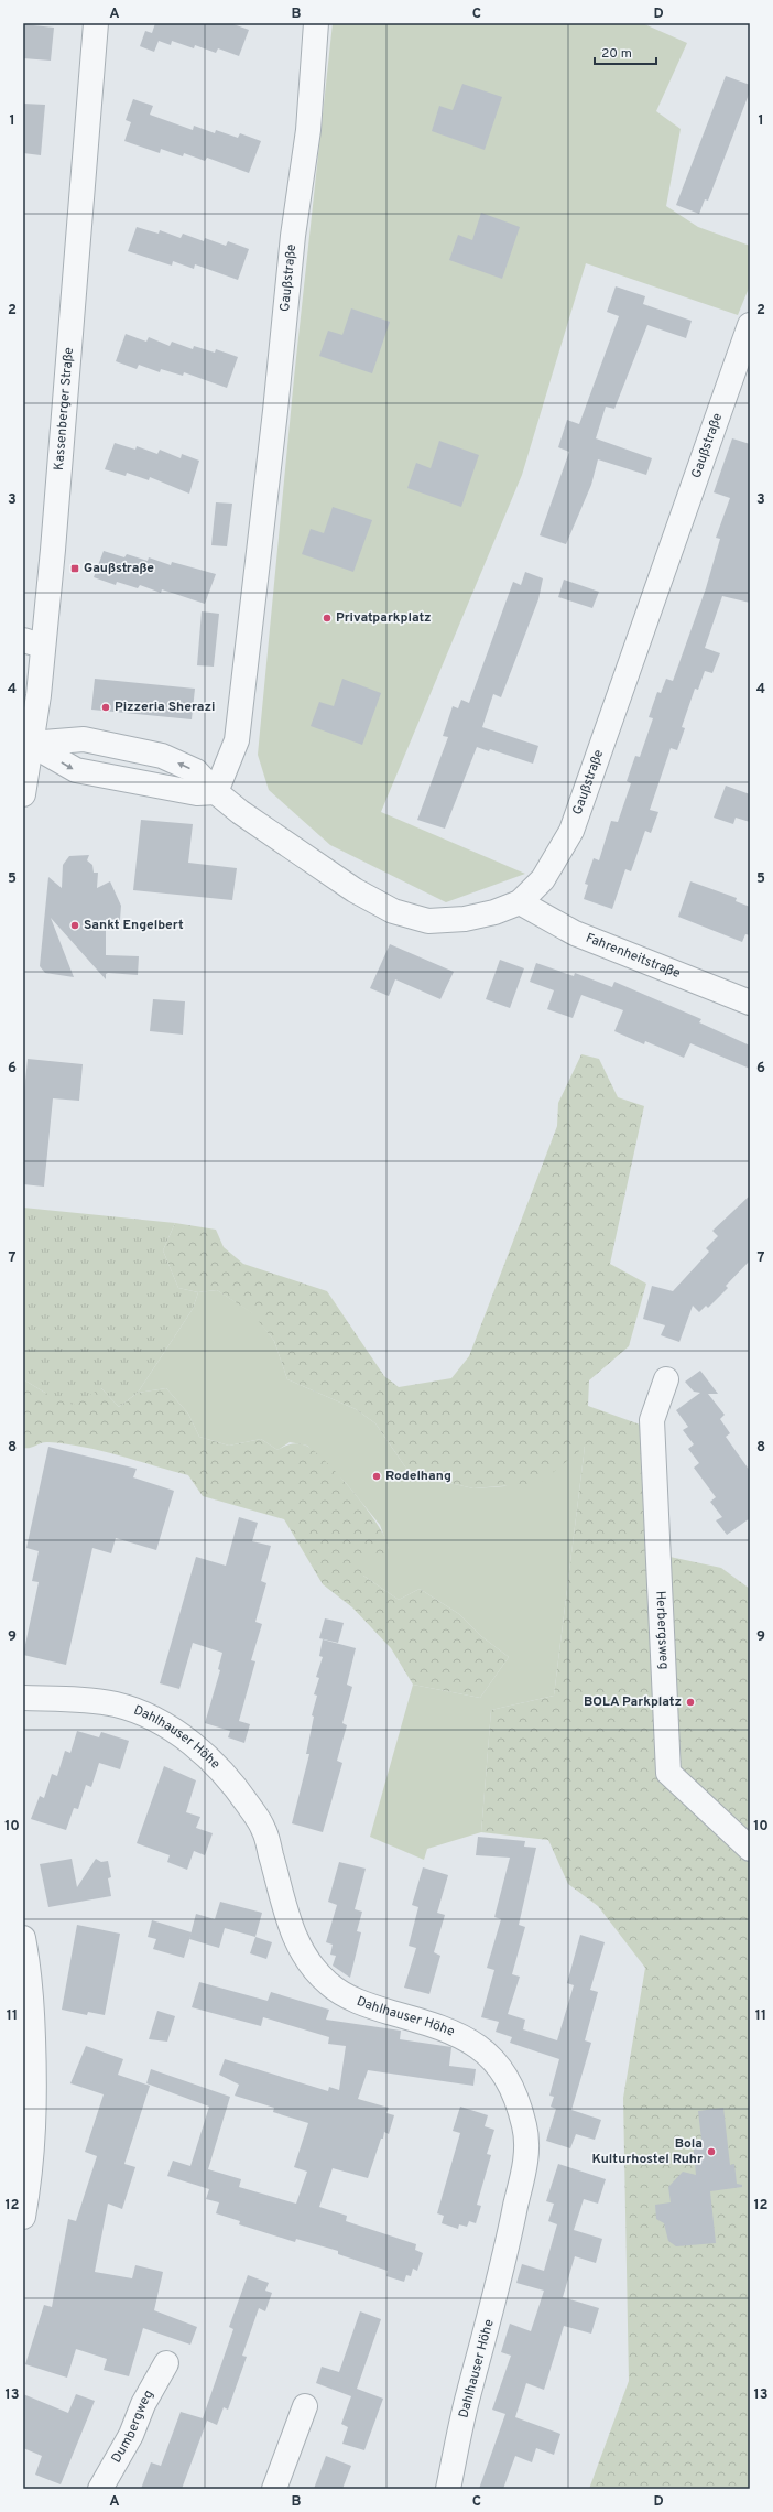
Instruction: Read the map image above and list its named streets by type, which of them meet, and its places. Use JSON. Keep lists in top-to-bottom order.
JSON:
{
  "streets": {
    "street": [
      "Gaußstraße",
      "Kassenberger Straße",
      "Fahrenheitstraße",
      "Herbergsweg",
      "Dahlhauser Höhe",
      "Dumbergweg"
    ]
  },
  "crossings": [
    ["Gaußstraße", "Kassenberger Straße"],
    ["Gaußstraße", "Fahrenheitstraße"]
  ],
  "places": {
    "transit": ["Gaußstraße"],
    "other": [
      "Privatparkplatz",
      "Pizzeria Sherazi",
      "Sankt Engelbert",
      "Rodelhang",
      "BOLA Parkplatz",
      "Bola Kulturhostel Ruhr"
    ]
  },
  "scale_bar": "20 m",
  "grid": {
    "columns": [
      "A",
      "B",
      "C",
      "D"
    ],
    "rows": [
      "1",
      "2",
      "3",
      "4",
      "5",
      "6",
      "7",
      "8",
      "9",
      "10",
      "11",
      "12",
      "13"
    ]
  }
}
